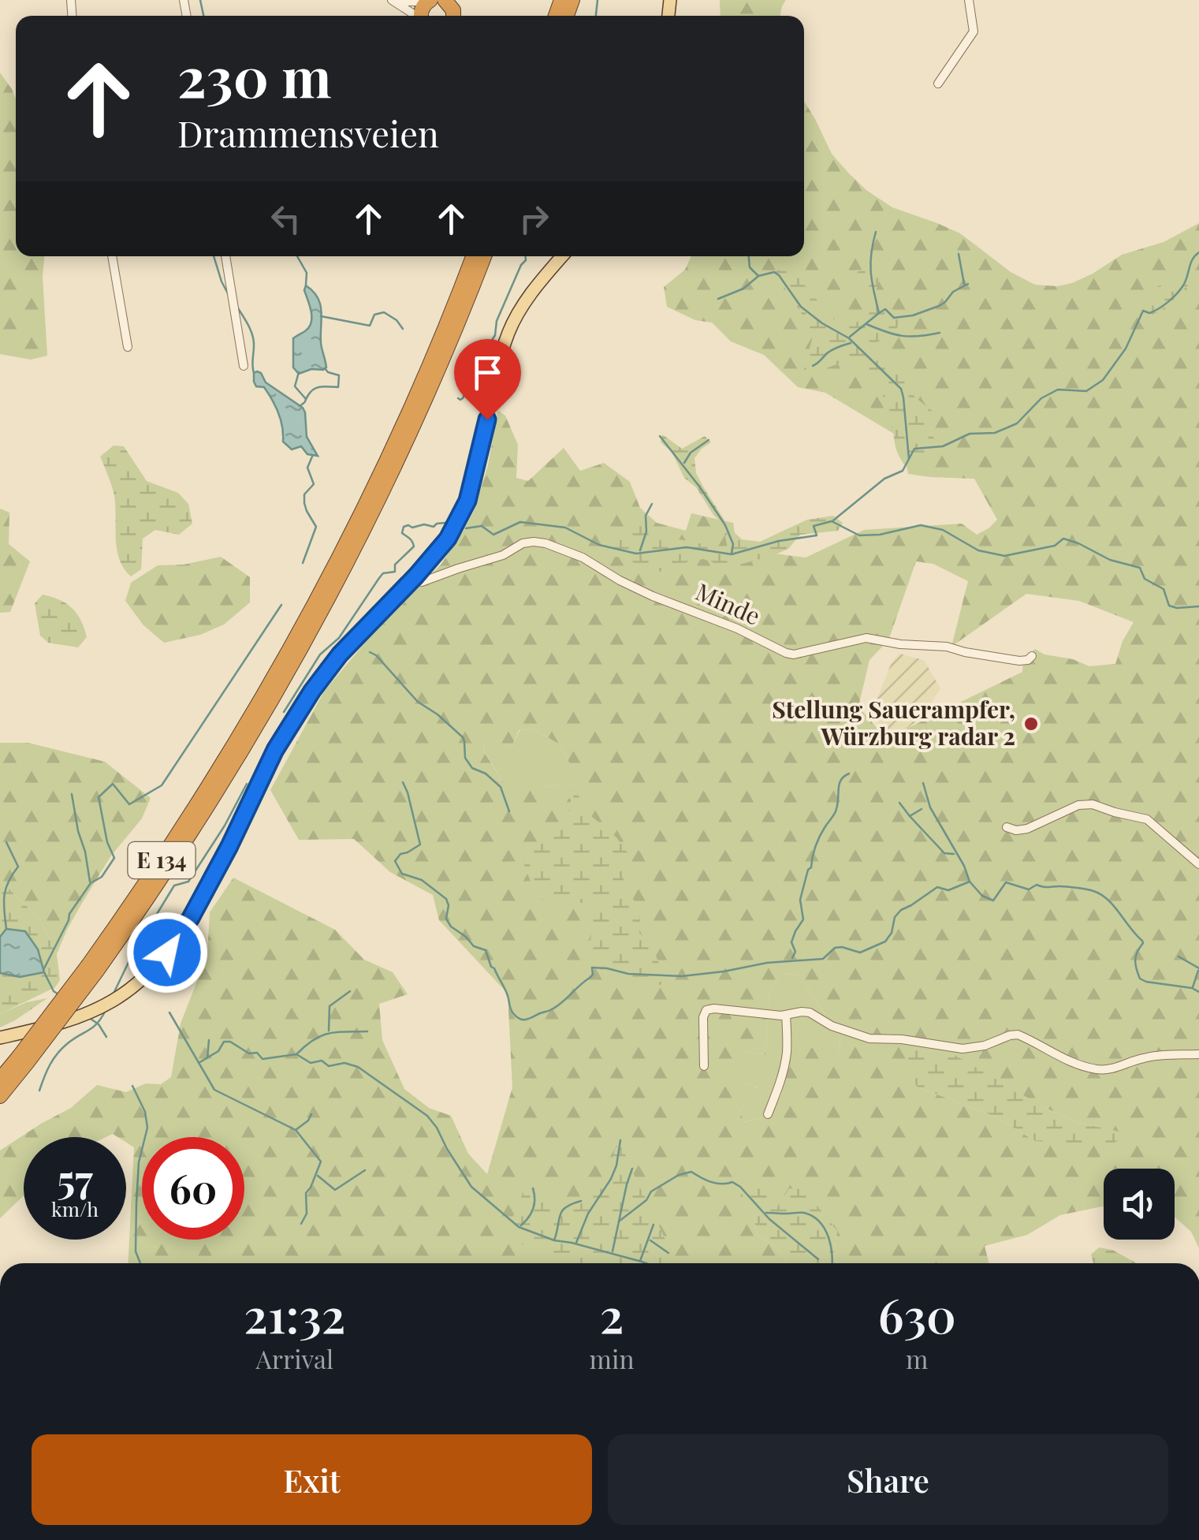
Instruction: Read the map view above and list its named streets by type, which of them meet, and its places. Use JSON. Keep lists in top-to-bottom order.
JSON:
{
  "streets": {
    "highway": ["E 134"],
    "street": ["Minde"]
  },
  "places": ["Stellung Sauerampfer, Würzburg radar 2"],
  "page": {
    "turn": ["230 m", "Drammensveien"],
    "speed": "57 km/h",
    "limit": "60",
    "eta": [
      "21:32",
      "Arrival",
      "2",
      "min",
      "630",
      "m"
    ],
    "buttons": ["Exit", "Share"]
  }
}
